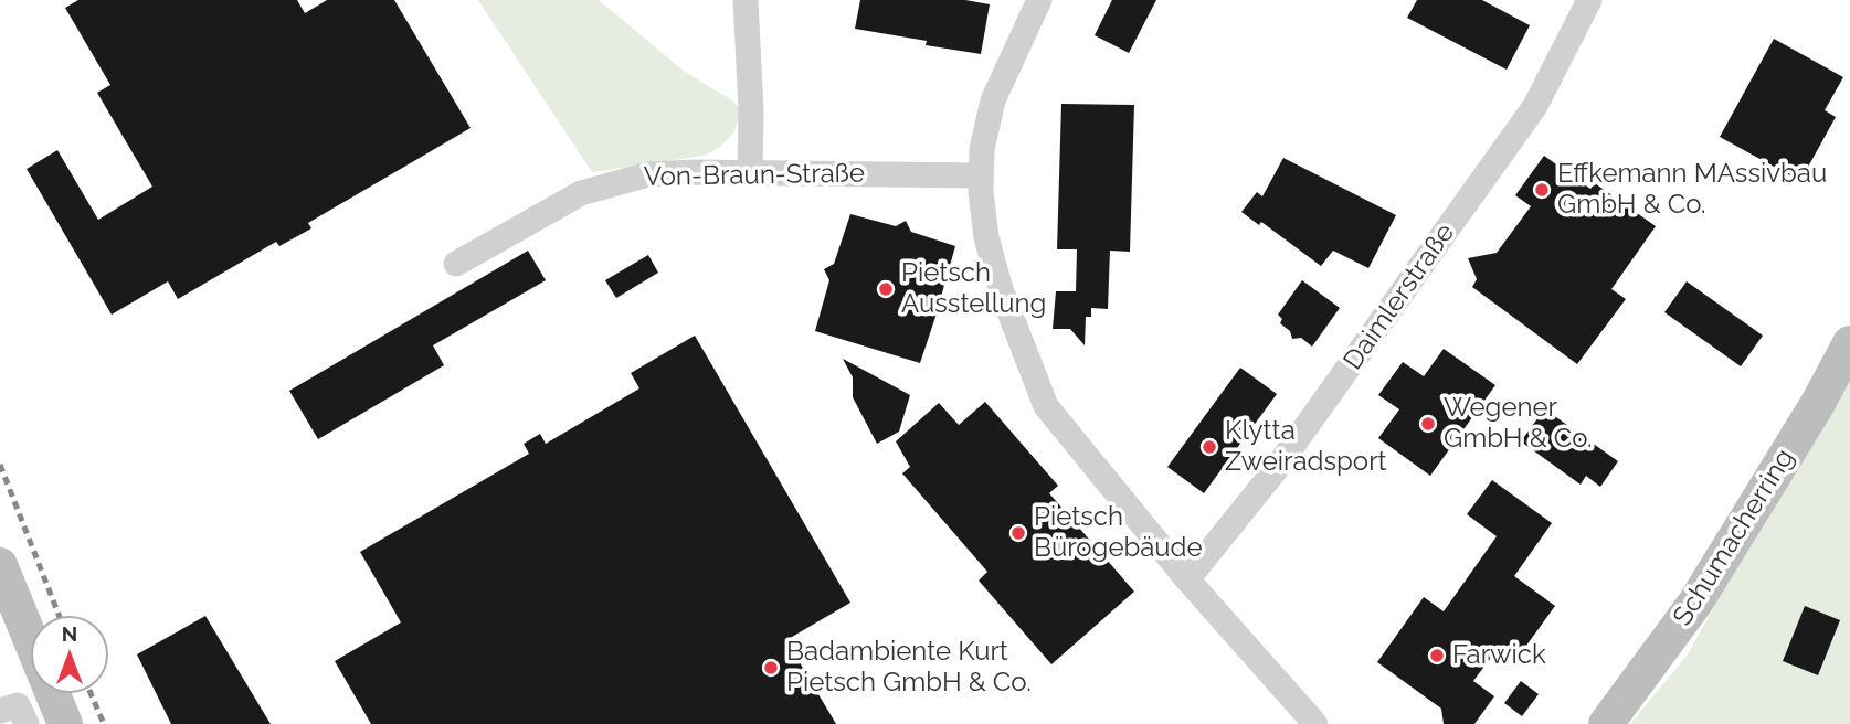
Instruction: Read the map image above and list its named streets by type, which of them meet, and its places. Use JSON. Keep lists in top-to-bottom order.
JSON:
{
  "streets": {
    "main road": ["Schumacherring"],
    "street": ["Von-Braun-Straße", "Daimlerstraße"]
  },
  "places": [
    "Effkemann MAssivbau GmbH & Co.",
    "Pietsch Ausstellung",
    "Wegener GmbH & Co.",
    "Klytta Zweiradsport",
    "Pietsch Bürogebäude",
    "Farwick",
    "Badambiente Kurt Pietsch GmbH & Co."
  ],
  "north": "top"
}
